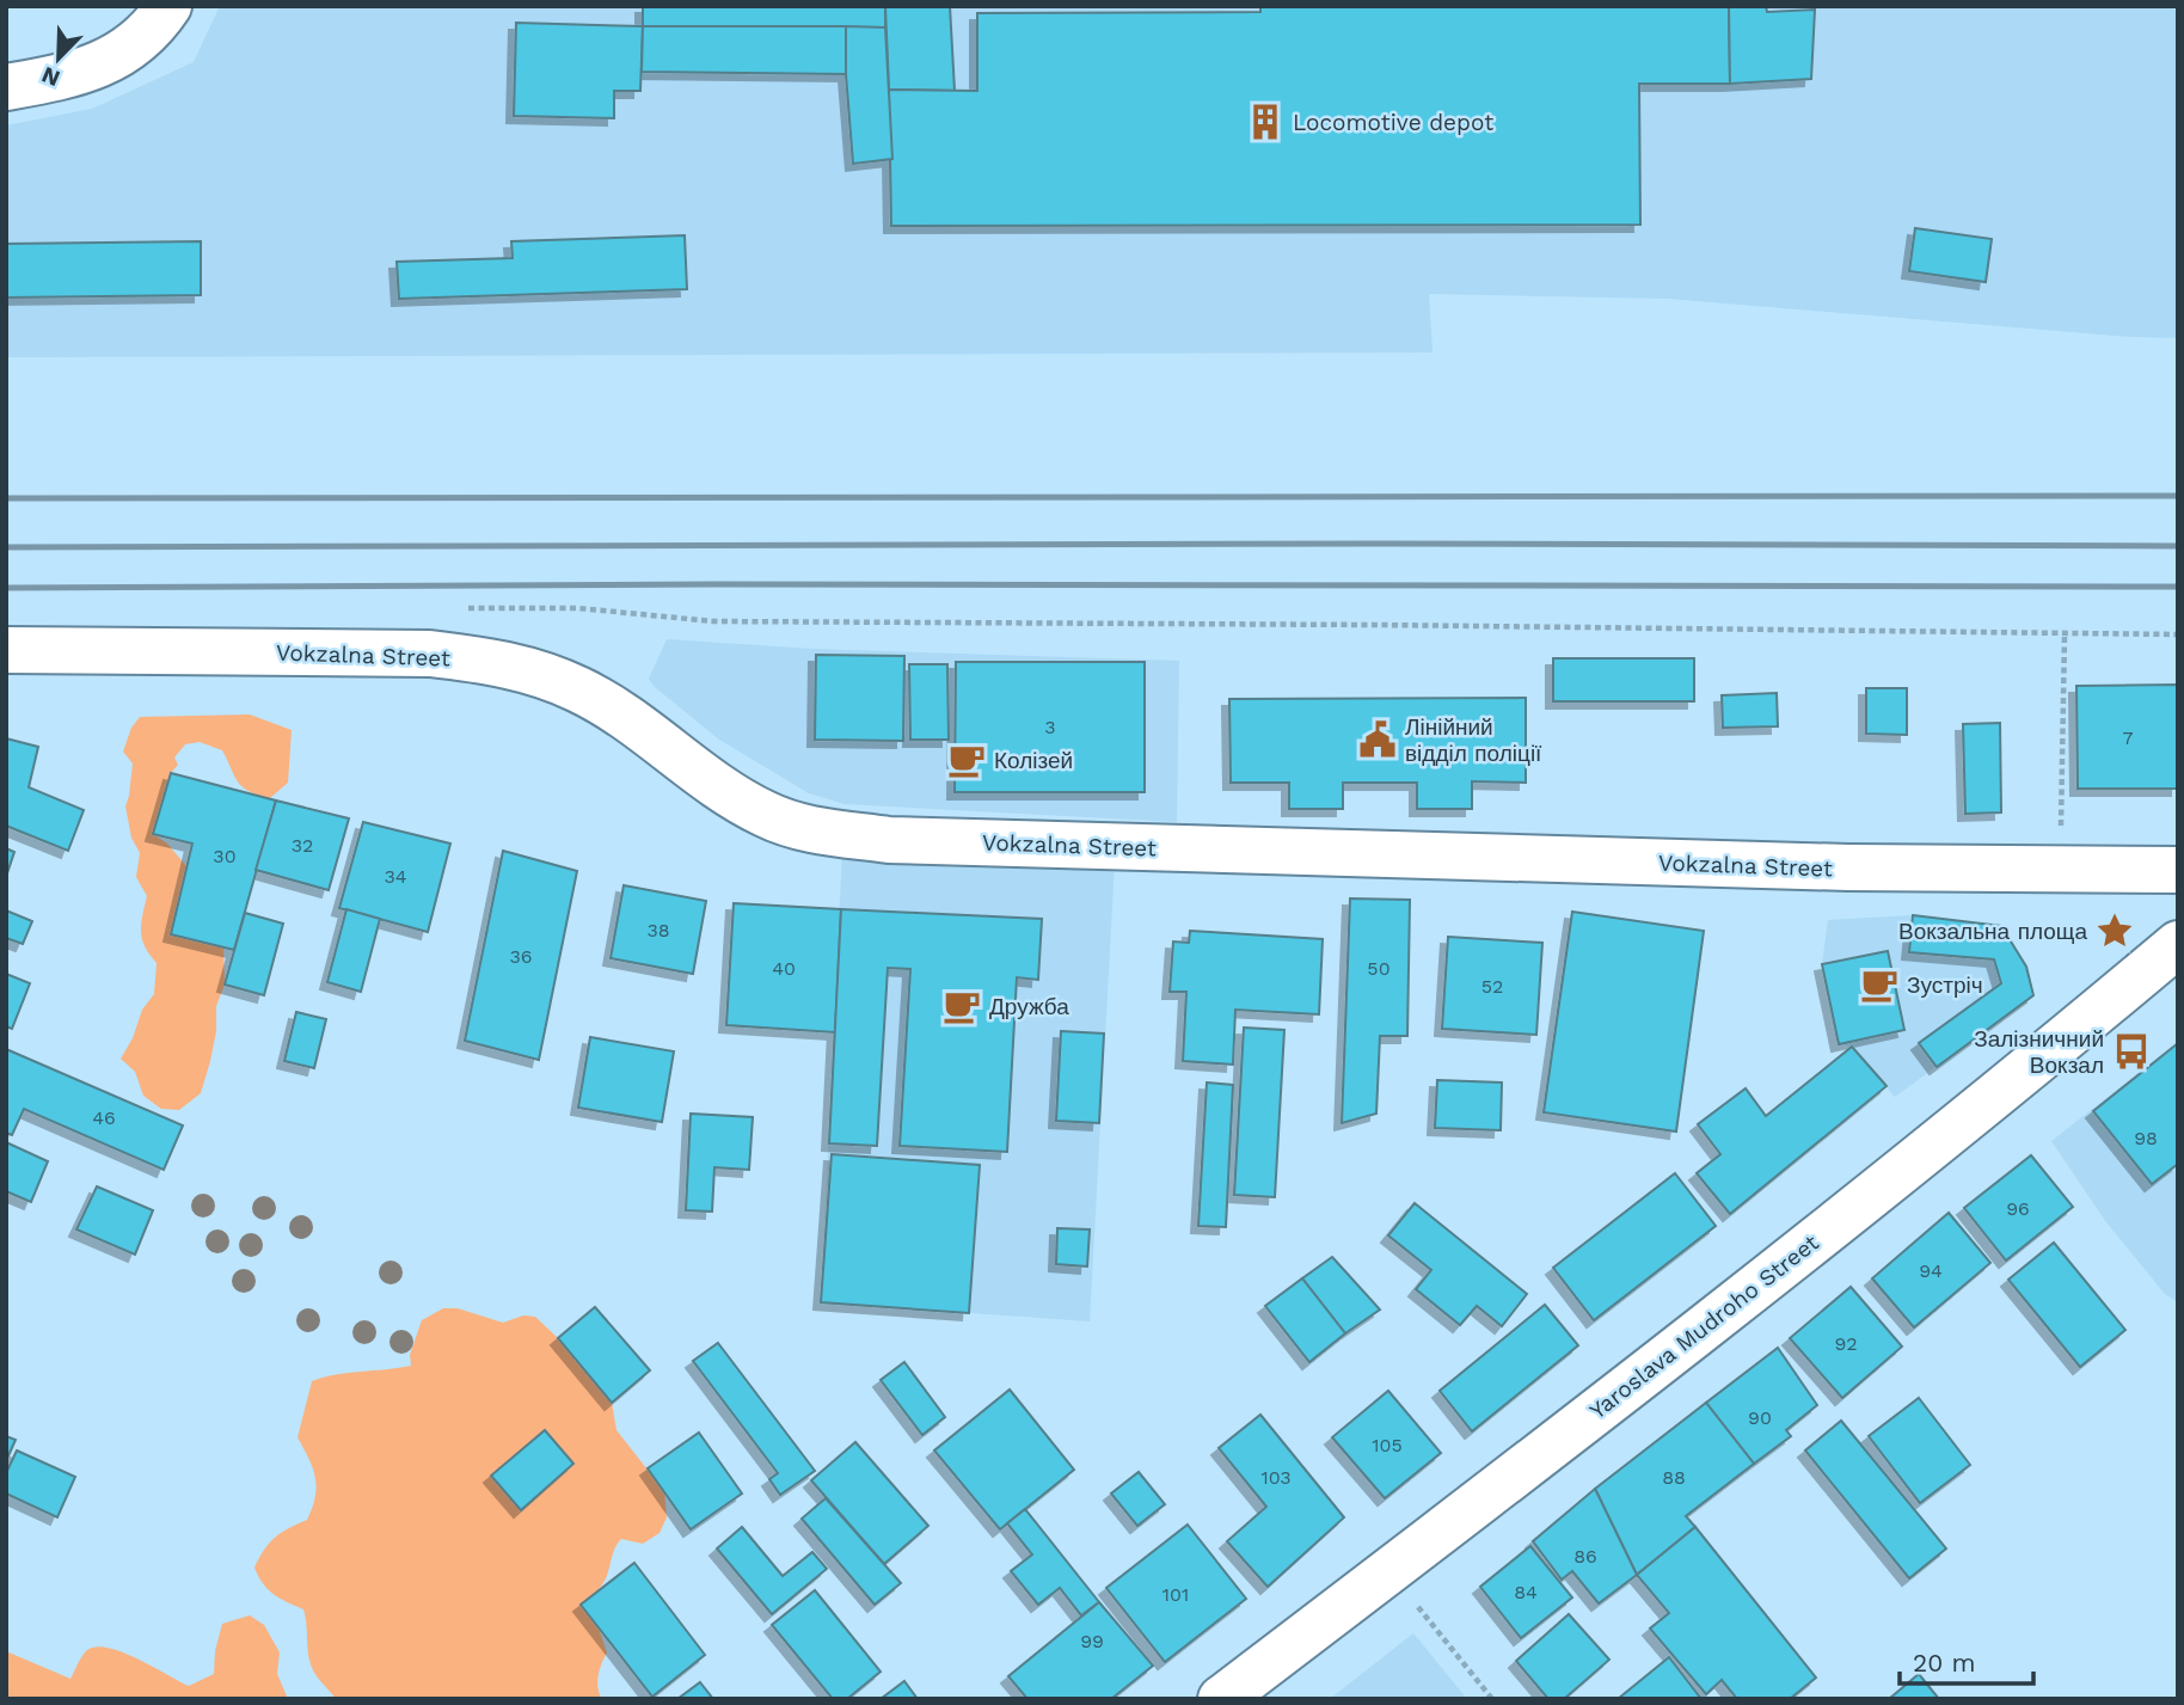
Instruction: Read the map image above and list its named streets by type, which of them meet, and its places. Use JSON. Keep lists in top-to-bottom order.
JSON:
{
  "streets": {
    "street": ["Vokzalna Street", "Yaroslava Mudroho Street"]
  },
  "places": {
    "building": ["Locomotive depot"],
    "public building": ["Лінійний відділ поліції"],
    "cafe": ["Колізей", "Зустріч", "Дружба"],
    "place": ["Вокзальна площа"],
    "bus stop": ["Залізничний Вокзал"]
  },
  "house_numbers": [
    "3",
    "7",
    "32",
    "30",
    "34",
    "38",
    "36",
    "40",
    "50",
    "52",
    "46",
    "98",
    "96",
    "94",
    "92",
    "90",
    "105",
    "103",
    "88",
    "86",
    "84",
    "101",
    "99"
  ],
  "scale_bar": "20 m",
  "north": "bottom left"
}
